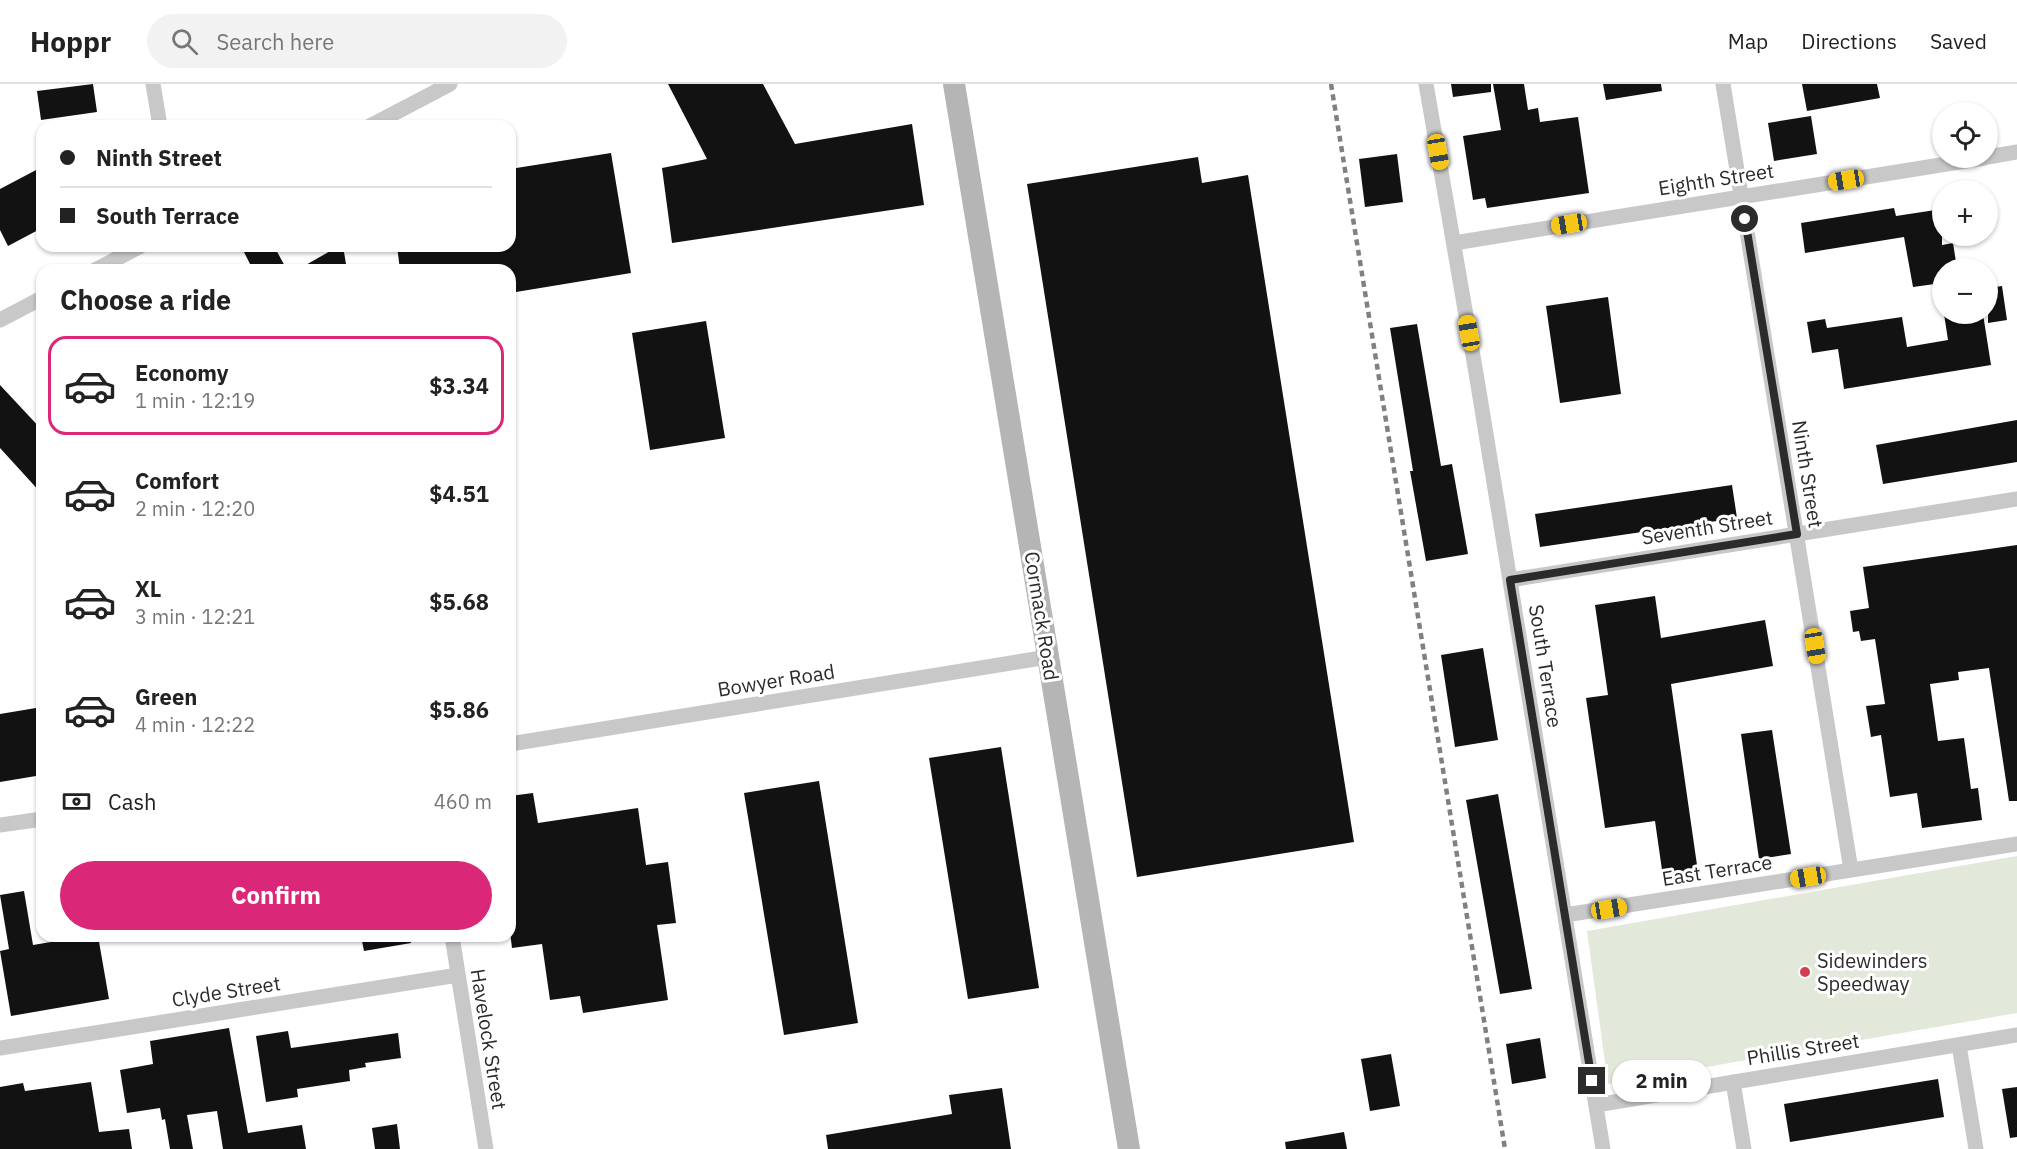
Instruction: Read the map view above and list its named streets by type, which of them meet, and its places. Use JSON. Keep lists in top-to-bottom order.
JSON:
{
  "streets": {
    "street": [
      "Eighth Street",
      "Ninth Street",
      "Seventh Street",
      "Cormack Road",
      "South Terrace",
      "Bowyer Road",
      "East Terrace",
      "Clyde Street",
      "Havelock Street",
      "Phillis Street"
    ]
  },
  "crossings": [
    ["Eighth Street", "Ninth Street"],
    ["Eighth Street", "South Terrace"],
    ["Ninth Street", "Seventh Street"],
    ["Ninth Street", "East Terrace"],
    ["Seventh Street", "South Terrace"],
    ["Cormack Road", "Bowyer Road"],
    ["South Terrace", "East Terrace"],
    ["South Terrace", "Phillis Street"],
    ["Clyde Street", "Havelock Street"]
  ],
  "places": ["Sidewinders Speedway"],
  "page": {
    "header": "Hoppr",
    "search": "Search here",
    "nav": ["Map", "Directions", "Saved"],
    "map_buttons": ["+", "−"],
    "banner": ["Ninth Street", "South Terrace"],
    "heading": "Choose a ride",
    "list": [
      {
        "name": "Economy",
        "note": "1 min · 12:19",
        "value": "$3.34"
      },
      {
        "name": "Comfort",
        "note": "2 min · 12:20",
        "value": "$4.51"
      },
      {
        "name": "XL",
        "note": "3 min · 12:21",
        "value": "$5.68"
      },
      {
        "name": "Green",
        "note": "4 min · 12:22",
        "value": "$5.86"
      }
    ],
    "pay": ["Cash", "460 m"],
    "buttons": "Confirm",
    "bubble": "2 min"
  }
}
